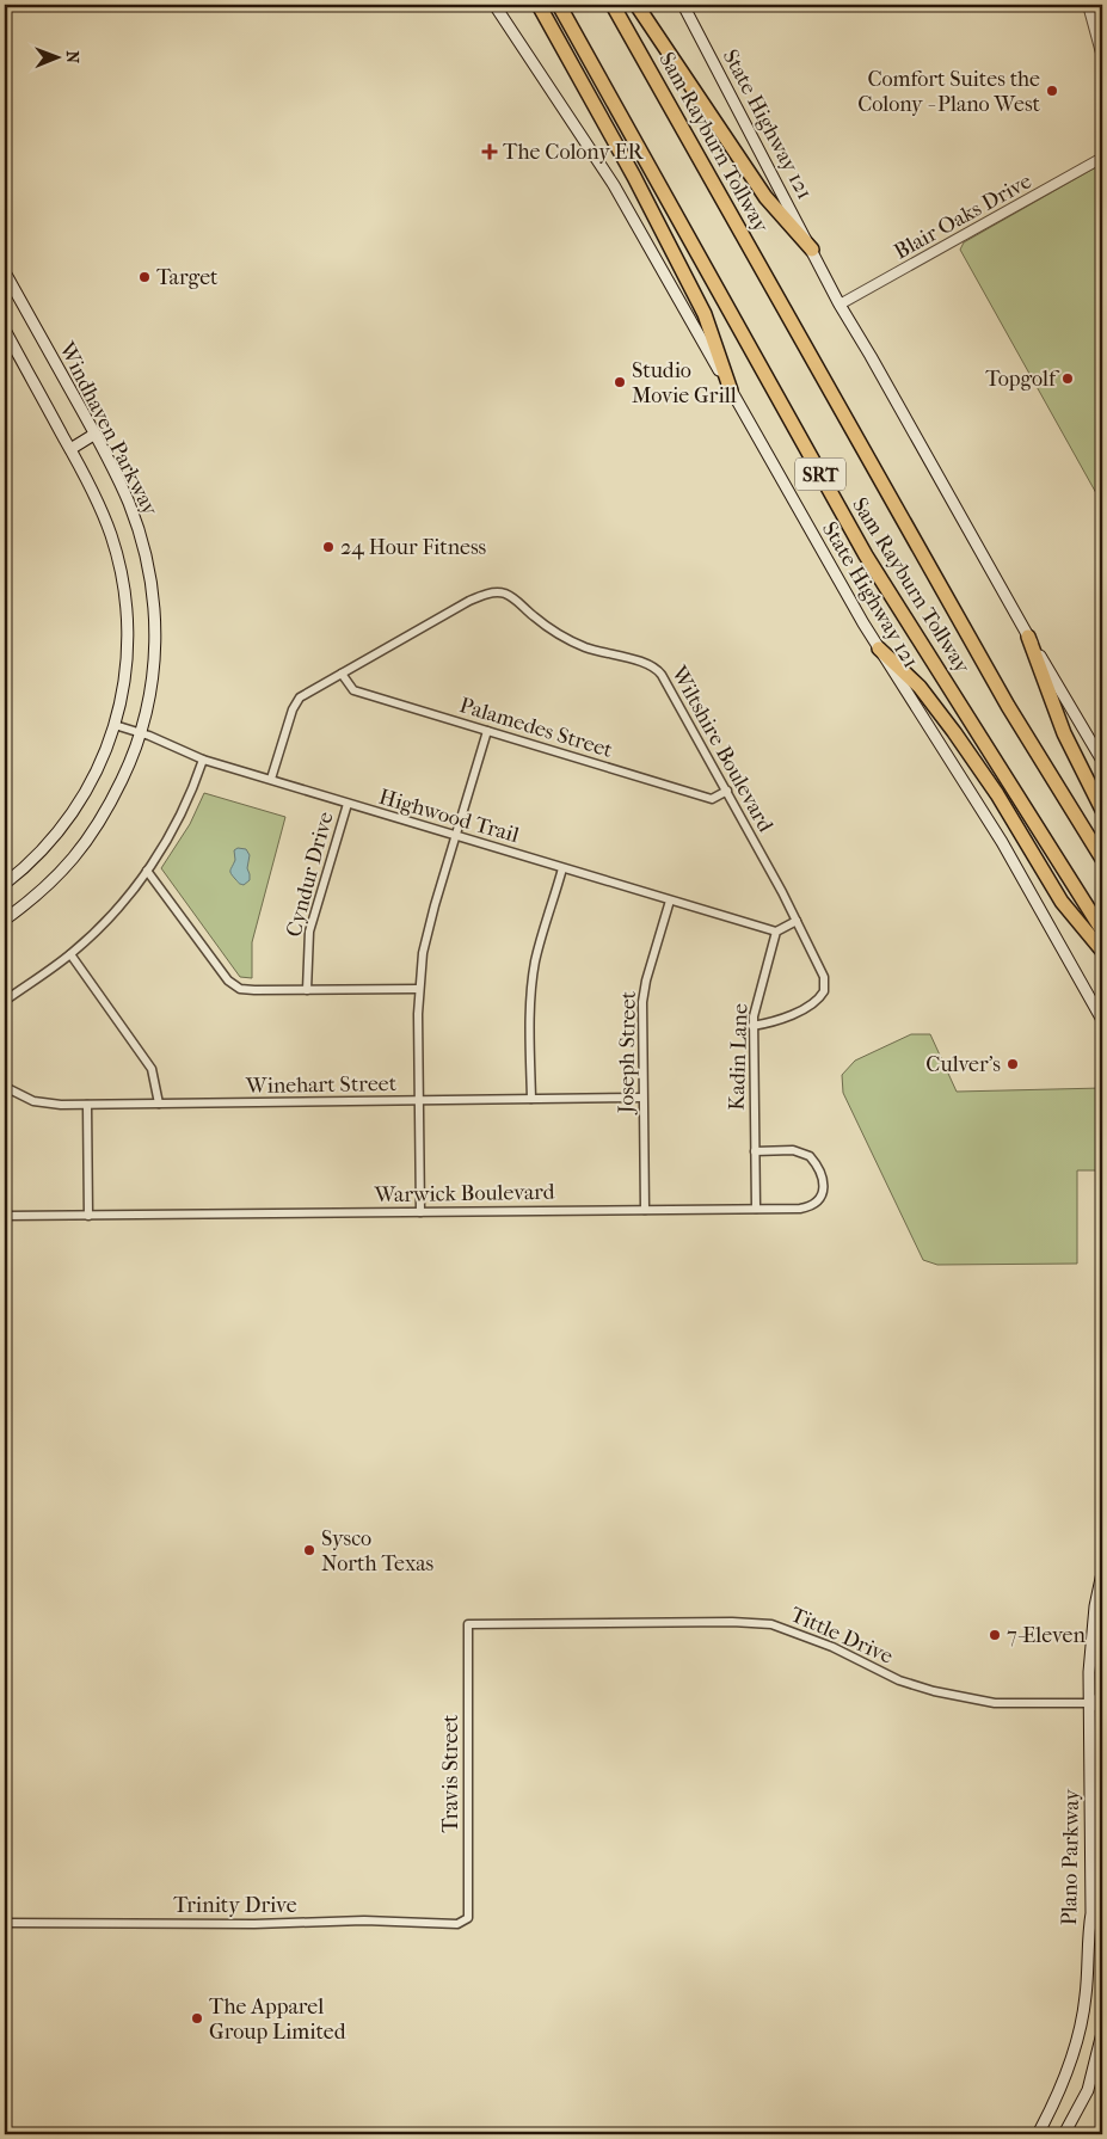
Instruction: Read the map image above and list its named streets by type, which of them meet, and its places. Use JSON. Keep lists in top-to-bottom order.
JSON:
{
  "streets": {
    "highway": ["Sam Rayburn Tollway", "SRT"],
    "main road": ["State Highway 121", "Windhaven Parkway", "Plano Parkway"],
    "street": [
      "Blair Oaks Drive",
      "Palamedes Street",
      "Wiltshire Boulevard",
      "Highwood Trail",
      "Cyndur Drive",
      "Joseph Street",
      "Kadin Lane",
      "Winehart Street",
      "Warwick Boulevard",
      "Tittle Drive",
      "Travis Street",
      "Trinity Drive"
    ]
  },
  "crossings": [
    ["State Highway 121", "Blair Oaks Drive"],
    ["Windhaven Parkway", "Highwood Trail"],
    ["Palamedes Street", "Wiltshire Boulevard"],
    ["Wiltshire Boulevard", "Highwood Trail"],
    ["Wiltshire Boulevard", "Kadin Lane"],
    ["Highwood Trail", "Cyndur Drive"],
    ["Highwood Trail", "Joseph Street"],
    ["Highwood Trail", "Kadin Lane"],
    ["Joseph Street", "Winehart Street"],
    ["Joseph Street", "Warwick Boulevard"],
    ["Kadin Lane", "Warwick Boulevard"],
    ["Tittle Drive", "Travis Street"],
    ["Tittle Drive", "Plano Parkway"],
    ["Travis Street", "Trinity Drive"]
  ],
  "places": {
    "other": [
      "Comfort Suites the Colony - Plano West",
      "Target",
      "Topgolf",
      "Studio Movie Grill",
      "24 Hour Fitness",
      "Culver's",
      "Sysco North Texas",
      "7-Eleven",
      "The Apparel Group Limited"
    ],
    "health": ["The Colony ER"]
  },
  "north": "right"
}
